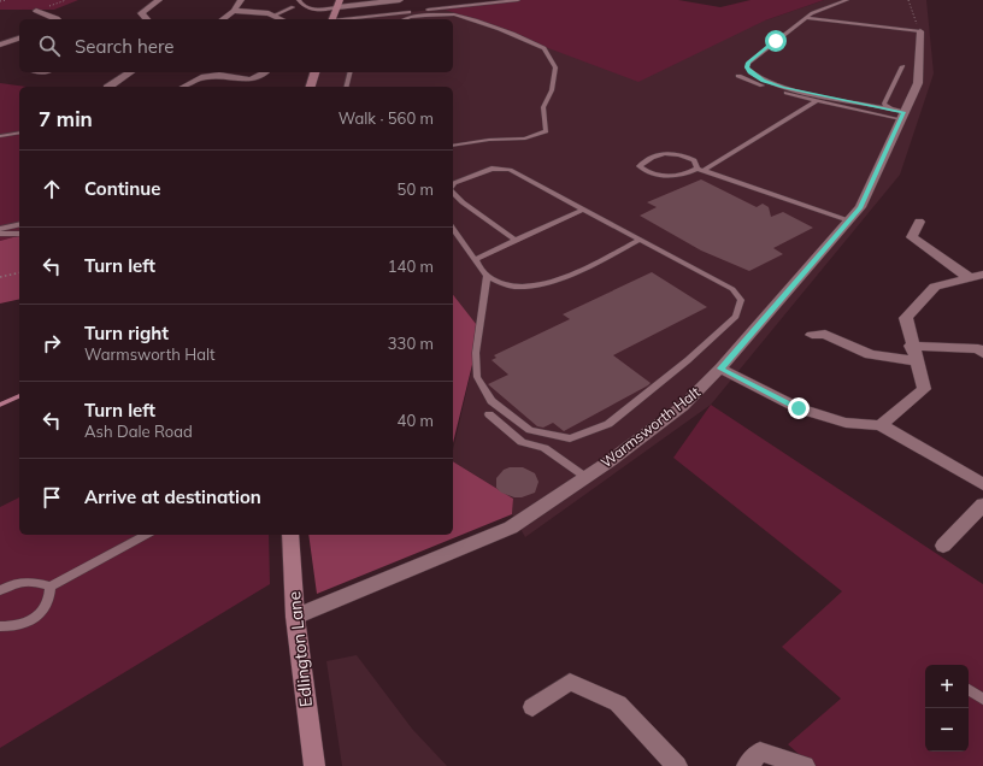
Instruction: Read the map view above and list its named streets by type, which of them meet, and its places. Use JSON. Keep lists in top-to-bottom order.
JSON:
{
  "streets": {
    "main road": ["Edlington Lane"],
    "street": ["Warmsworth Halt"]
  },
  "crossings": [
    ["Warmsworth Halt", "Edlington Lane"]
  ],
  "page": {
    "search": "Search here",
    "heading": ["7 min", "Walk · 560 m"],
    "list": [
      ["Continue", "50 m"],
      ["Turn left", "140 m"],
      ["Turn right", "Warmsworth Halt", "330 m"],
      ["Turn left", "Ash Dale Road", "40 m"],
      "Arrive at destination"
    ],
    "map_buttons": ["+", "−"]
  }
}
